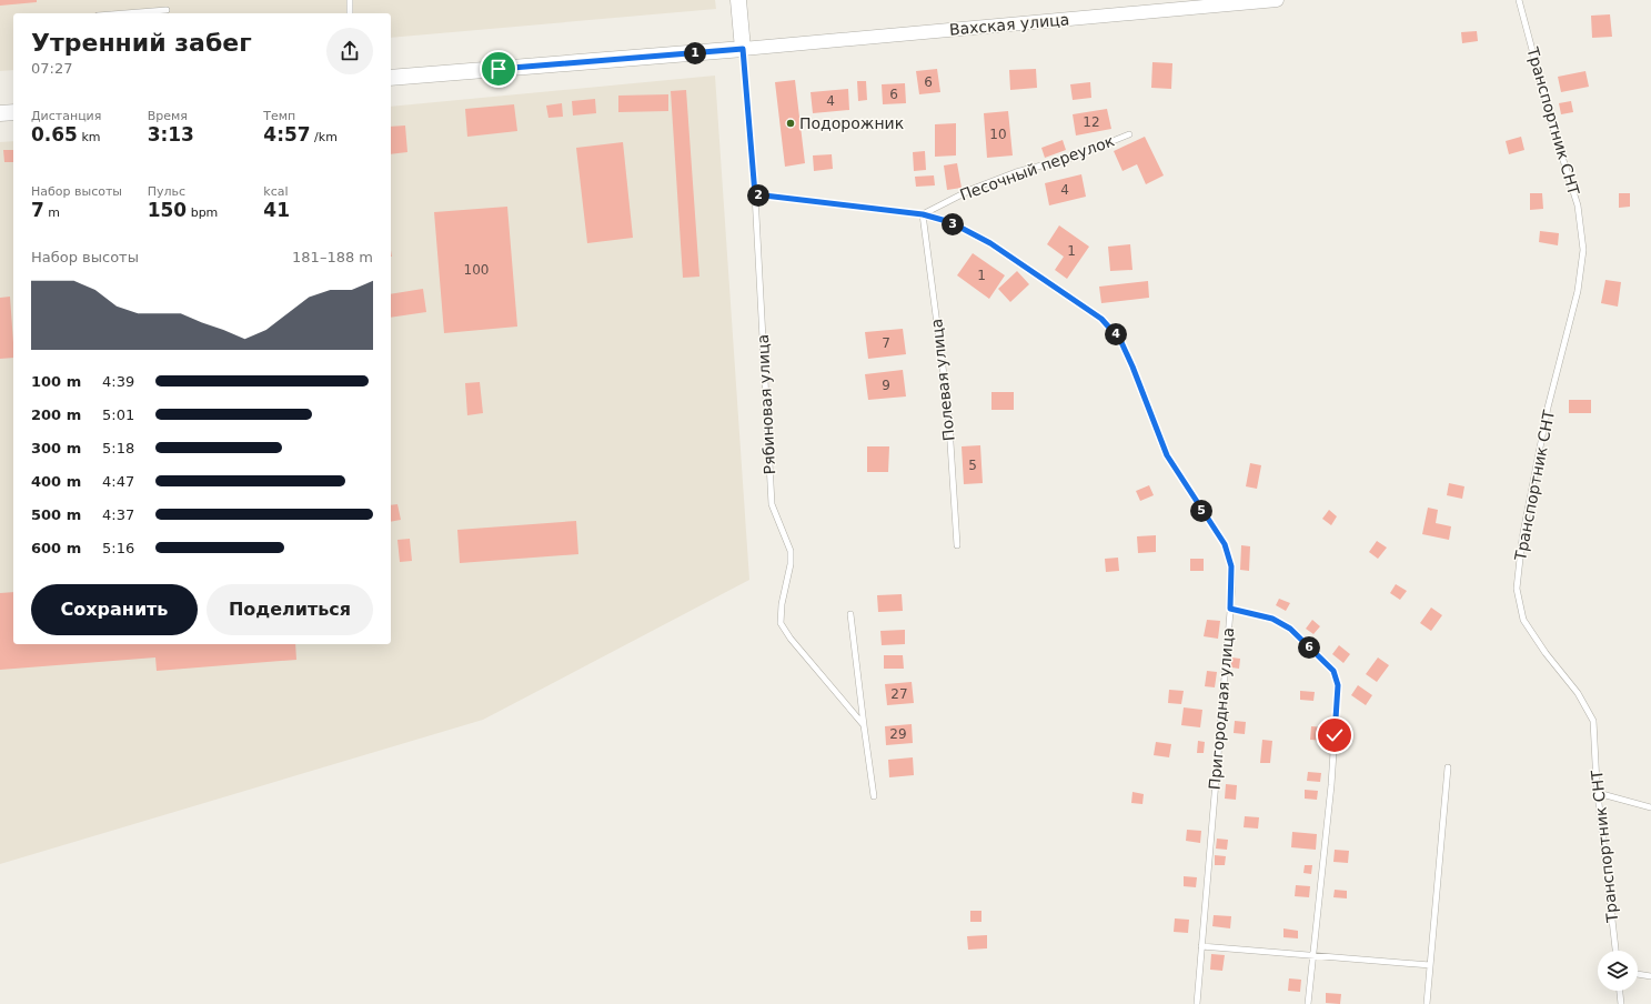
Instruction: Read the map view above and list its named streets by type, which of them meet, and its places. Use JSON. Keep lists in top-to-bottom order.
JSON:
{
  "streets": {
    "street": ["Вахская улица"],
    "lane": [
      "Транспортник СНТ",
      "Песочный переулок",
      "Полевая улица",
      "Рябиновая улица",
      "Пригородная улица"
    ]
  },
  "crossings": [
    ["Вахская улица", "Рябиновая улица"],
    ["Песочный переулок", "Полевая улица"],
    ["Песочный переулок", "Пригородная улица"],
    ["Полевая улица", "Пригородная улица"],
    ["Рябиновая улица", "Пригородная улица"]
  ],
  "places": ["Подорожник"],
  "house_numbers": [
    "6",
    "6",
    "4",
    "12",
    "10",
    "4",
    "1",
    "100",
    "1",
    "7",
    "9",
    "5",
    "27",
    "29"
  ],
  "page": {
    "heading": ["Утренний забег", "07:27"],
    "pins": [
      "1",
      "2",
      "3",
      "4",
      "5",
      "6"
    ],
    "stats": [
      ["Дистанция", "0.65 km"],
      ["Время", "3:13"],
      ["Темп", "4:57 /km"],
      ["Набор высоты", "7 m"],
      ["Пульс", "150 bpm"],
      ["kcal", "41"]
    ],
    "chart": ["Набор высоты", "181–188 m"],
    "list": [
      {
        "name": "100 m",
        "note": "4:39"
      },
      {
        "name": "200 m",
        "note": "5:01"
      },
      {
        "name": "300 m",
        "note": "5:18"
      },
      {
        "name": "400 m",
        "note": "4:47"
      },
      {
        "name": "500 m",
        "note": "4:37"
      },
      {
        "name": "600 m",
        "note": "5:16"
      }
    ],
    "buttons": ["Сохранить", "Поделиться"]
  }
}
